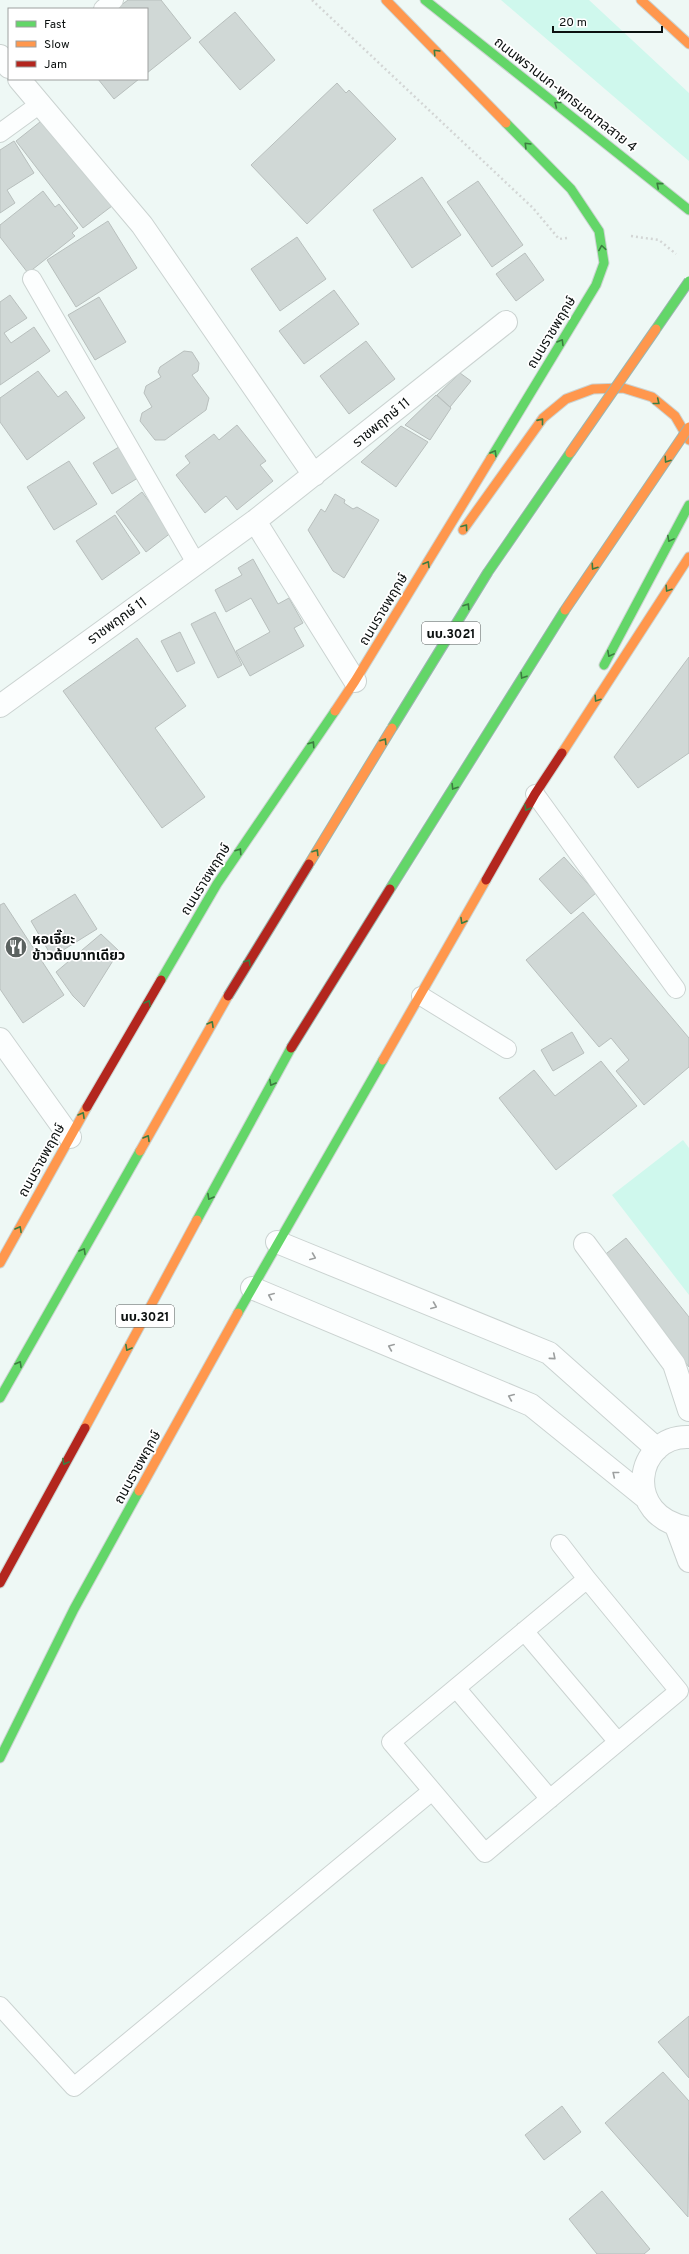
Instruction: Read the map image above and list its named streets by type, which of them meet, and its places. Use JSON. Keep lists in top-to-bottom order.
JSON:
{
  "streets": {
    "main road": ["ถนนพรานนก-พุทธมณฑลสาย 4", "ถนนราชพฤกษ์", "นบ.3021"],
    "street": ["ราชพฤกษ์ 11"]
  },
  "one_way": ["ถนนพรานนก-พุทธมณฑลสาย 4"],
  "places": {
    "restaurant": ["หอเจี๊ยะ ข้าวต้มบาทเดียว"]
  },
  "legend": ["Fast", "Slow", "Jam"],
  "scale_bar": "20 m"
}
